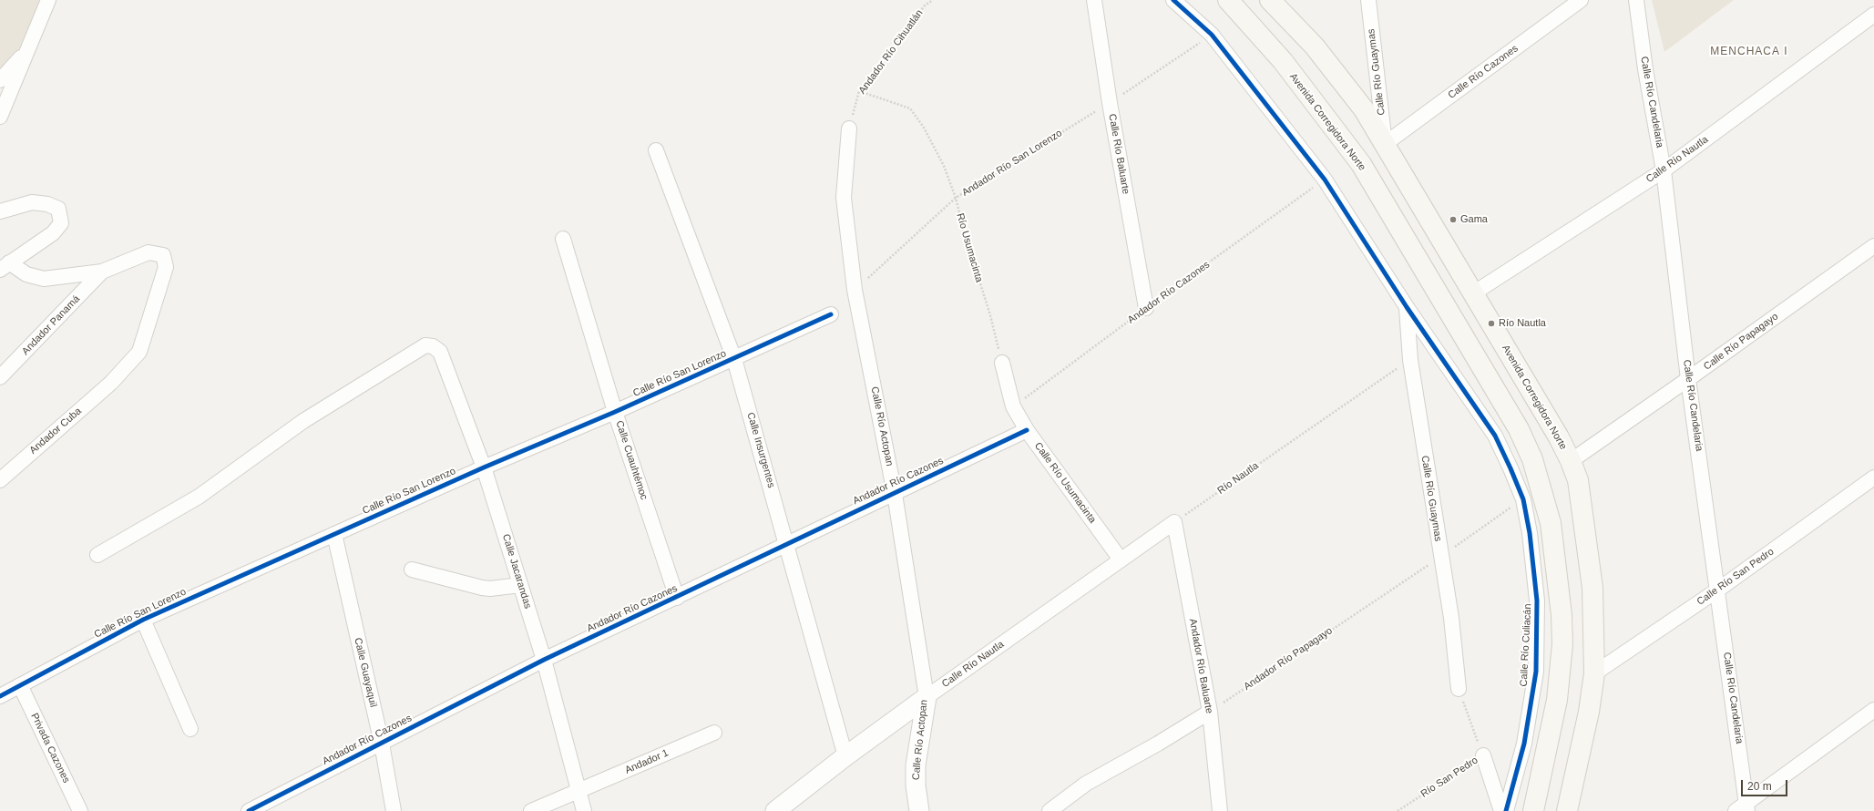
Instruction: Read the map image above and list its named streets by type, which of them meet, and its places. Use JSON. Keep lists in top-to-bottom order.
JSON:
{
  "streets": {
    "main road": ["Avenida Corregidora Norte"],
    "street": [
      "Calle Río Guaymas",
      "Calle Río Cazones",
      "Calle Río Candelaria",
      "Calle Río Baluarte",
      "Calle Río Nautla",
      "Andador Río Cazones",
      "Andador Panamá",
      "Calle Río Papagayo",
      "Calle Río San Lorenzo",
      "Calle Río Actopan",
      "Andador Cuba",
      "Calle Insurgentes",
      "Calle Cuauhtémoc",
      "Calle Río Usumacinta",
      "Calle Jacarandas",
      "Calle Río San Pedro",
      "Calle Río Culiacán",
      "Andador Río Baluarte",
      "Calle Guayaquil",
      "Privada Cazones",
      "Andador 1"
    ],
    "path": [
      "Andador Río Cihuatlán",
      "Andador Río San Lorenzo",
      "Río Usumacinta",
      "Río Nautla",
      "Andador Río Papagayo",
      "Río San Pedro"
    ]
  },
  "crossings": [
    ["Andador Río Cihuatlán", "Río Usumacinta"],
    ["Andador Río Cihuatlán", "Calle Río Actopan"],
    ["Calle Río Guaymas", "Calle Río Cazones"],
    ["Calle Río Guaymas", "Avenida Corregidora Norte"],
    ["Calle Río Guaymas", "Río Nautla"],
    ["Calle Río Guaymas", "Calle Río Culiacán"],
    ["Calle Río Guaymas", "Andador Río Papagayo"],
    ["Calle Río Cazones", "Avenida Corregidora Norte"],
    ["Calle Río Candelaria", "Calle Río Nautla"],
    ["Calle Río Candelaria", "Calle Río Papagayo"],
    ["Calle Río Candelaria", "Calle Río San Pedro"],
    ["Avenida Corregidora Norte", "Calle Río Nautla"],
    ["Avenida Corregidora Norte", "Calle Río Papagayo"],
    ["Avenida Corregidora Norte", "Calle Río San Pedro"],
    ["Calle Río Baluarte", "Andador Río San Lorenzo"],
    ["Calle Río Baluarte", "Andador Río Cazones"],
    ["Calle Río Nautla", "Calle Río Actopan"],
    ["Calle Río Nautla", "Calle Insurgentes"],
    ["Calle Río Nautla", "Río Nautla"],
    ["Calle Río Nautla", "Calle Río Usumacinta"],
    ["Calle Río Nautla", "Andador Río Baluarte"],
    ["Andador Río San Lorenzo", "Río Usumacinta"],
    ["Andador Río San Lorenzo", "Calle Río Actopan"],
    ["Andador Río San Lorenzo", "Calle Río Culiacán"],
    ["Río Usumacinta", "Calle Río Usumacinta"],
    ["Andador Río Cazones", "Calle Río Actopan"],
    ["Andador Río Cazones", "Calle Insurgentes"],
    ["Andador Río Cazones", "Calle Cuauhtémoc"],
    ["Andador Río Cazones", "Calle Río Usumacinta"],
    ["Andador Río Cazones", "Calle Jacarandas"],
    ["Andador Río Cazones", "Calle Río Culiacán"],
    ["Andador Río Cazones", "Calle Guayaquil"],
    ["Andador Panamá", "Andador Cuba"],
    ["Calle Río San Lorenzo", "Calle Insurgentes"],
    ["Calle Río San Lorenzo", "Calle Cuauhtémoc"],
    ["Calle Río San Lorenzo", "Calle Jacarandas"],
    ["Calle Río San Lorenzo", "Calle Guayaquil"],
    ["Calle Río San Lorenzo", "Privada Cazones"],
    ["Río Nautla", "Andador Río Baluarte"],
    ["Calle Jacarandas", "Andador 1"],
    ["Calle Río Culiacán", "Andador Río Papagayo"],
    ["Andador Río Papagayo", "Andador Río Baluarte"]
  ],
  "districts": ["MENCHACA I"],
  "places": ["Gama", "Río Nautla"],
  "scale_bar": "20 m"
}
